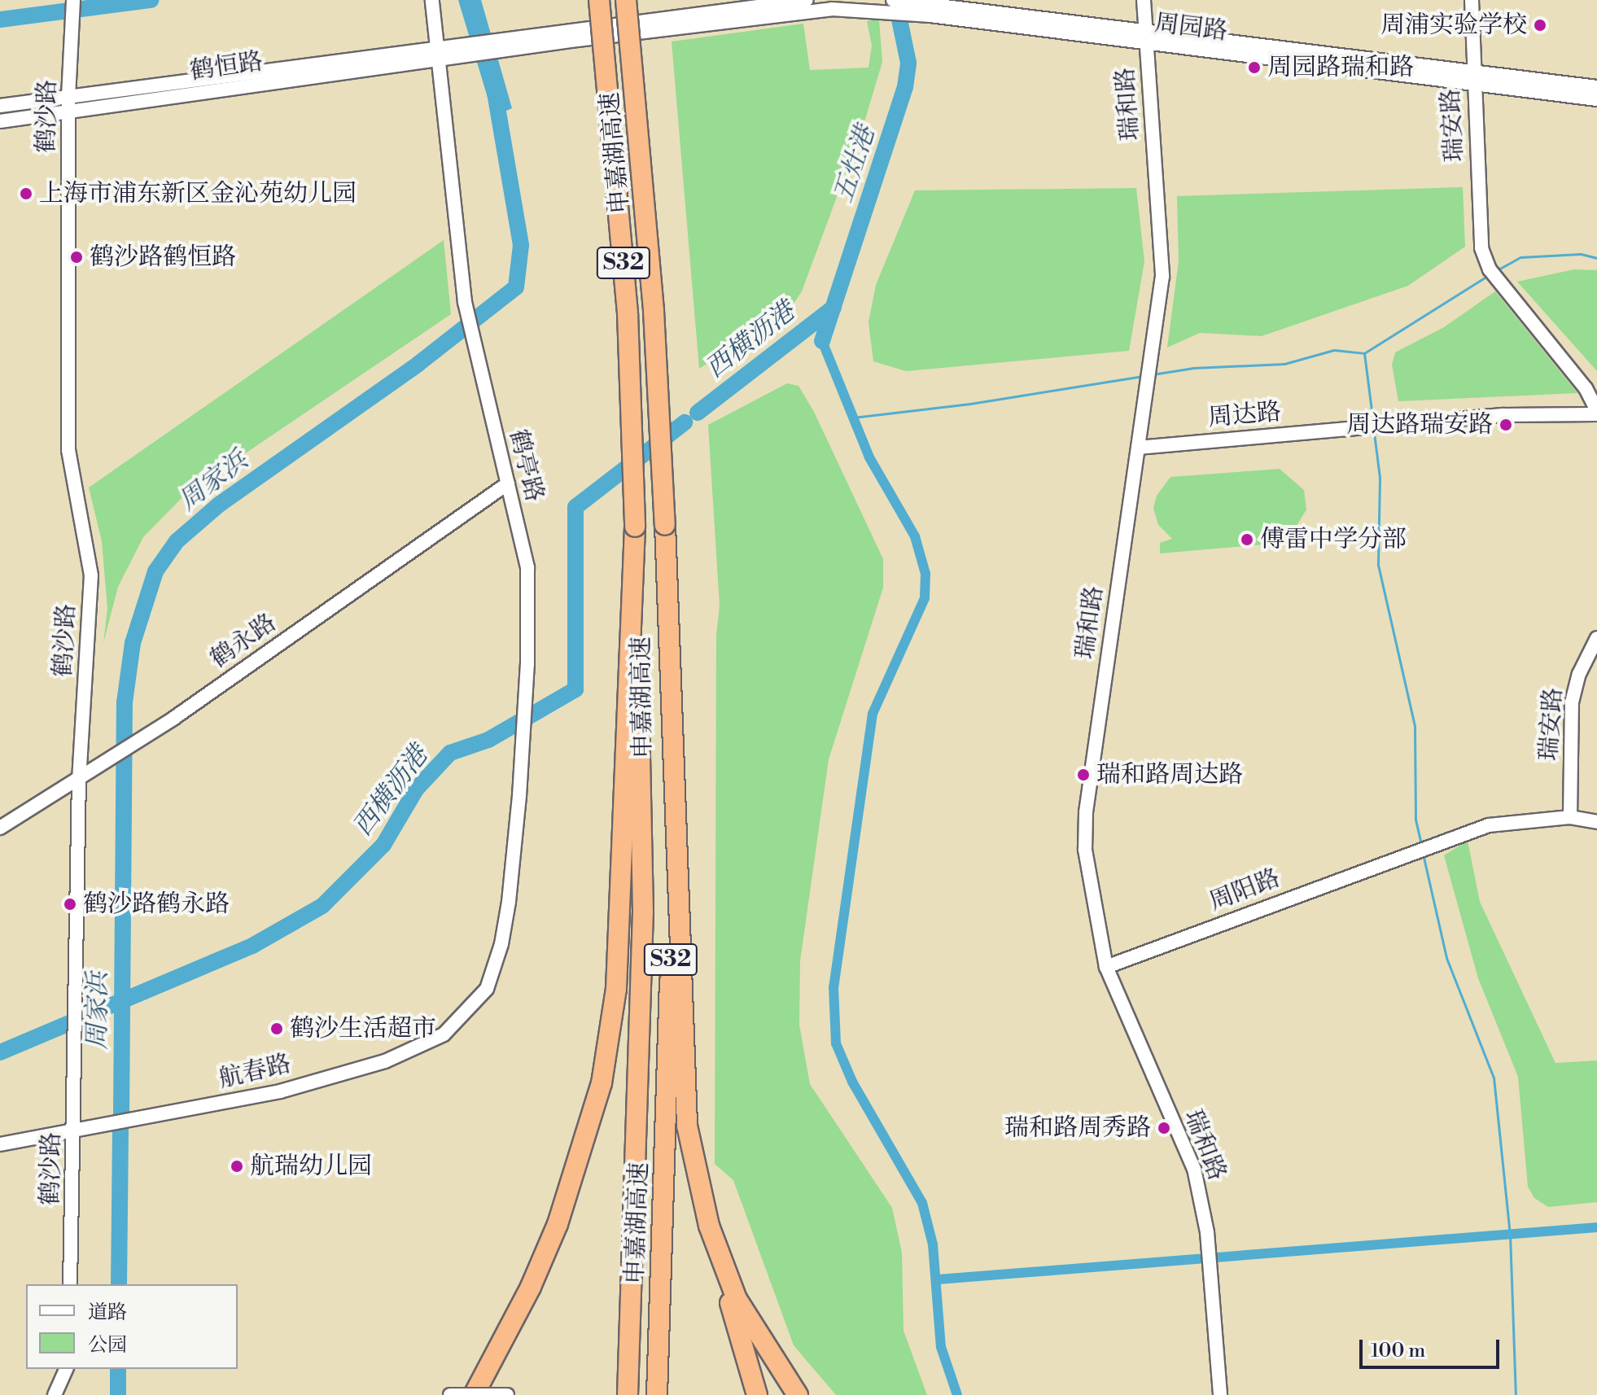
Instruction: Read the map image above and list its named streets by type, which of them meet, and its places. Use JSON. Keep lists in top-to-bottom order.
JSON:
{
  "streets": {
    "highway": ["申嘉湖高速", "S32"],
    "street": [
      "周园路",
      "鹤恒路",
      "瑞和路",
      "鹤沙路",
      "瑞安路",
      "周达路",
      "鹤亭路",
      "鹤永路",
      "周阳路",
      "航春路"
    ]
  },
  "crossings": [
    ["周园路", "鹤恒路"],
    ["周园路", "瑞和路"],
    ["周园路", "瑞安路"],
    ["鹤恒路", "鹤沙路"],
    ["鹤恒路", "鹤亭路"],
    ["瑞和路", "周达路"],
    ["瑞和路", "周阳路"],
    ["鹤沙路", "鹤永路"],
    ["鹤沙路", "航春路"],
    ["瑞安路", "周达路"],
    ["瑞安路", "周阳路"],
    ["鹤亭路", "鹤永路"],
    ["鹤亭路", "航春路"]
  ],
  "water": ["五灶港", "西横沥港", "周家浜"],
  "places": [
    "周浦实验学校",
    "周园路瑞和路",
    "上海市浦东新区金沁苑幼儿园",
    "鹤沙路鹤恒路",
    "周达路瑞安路",
    "傅雷中学分部",
    "瑞和路周达路",
    "鹤沙路鹤永路",
    "鹤沙生活超市",
    "瑞和路周秀路",
    "航瑞幼儿园"
  ],
  "legend": ["道路", "公园"],
  "scale_bar": "100 m"
}
